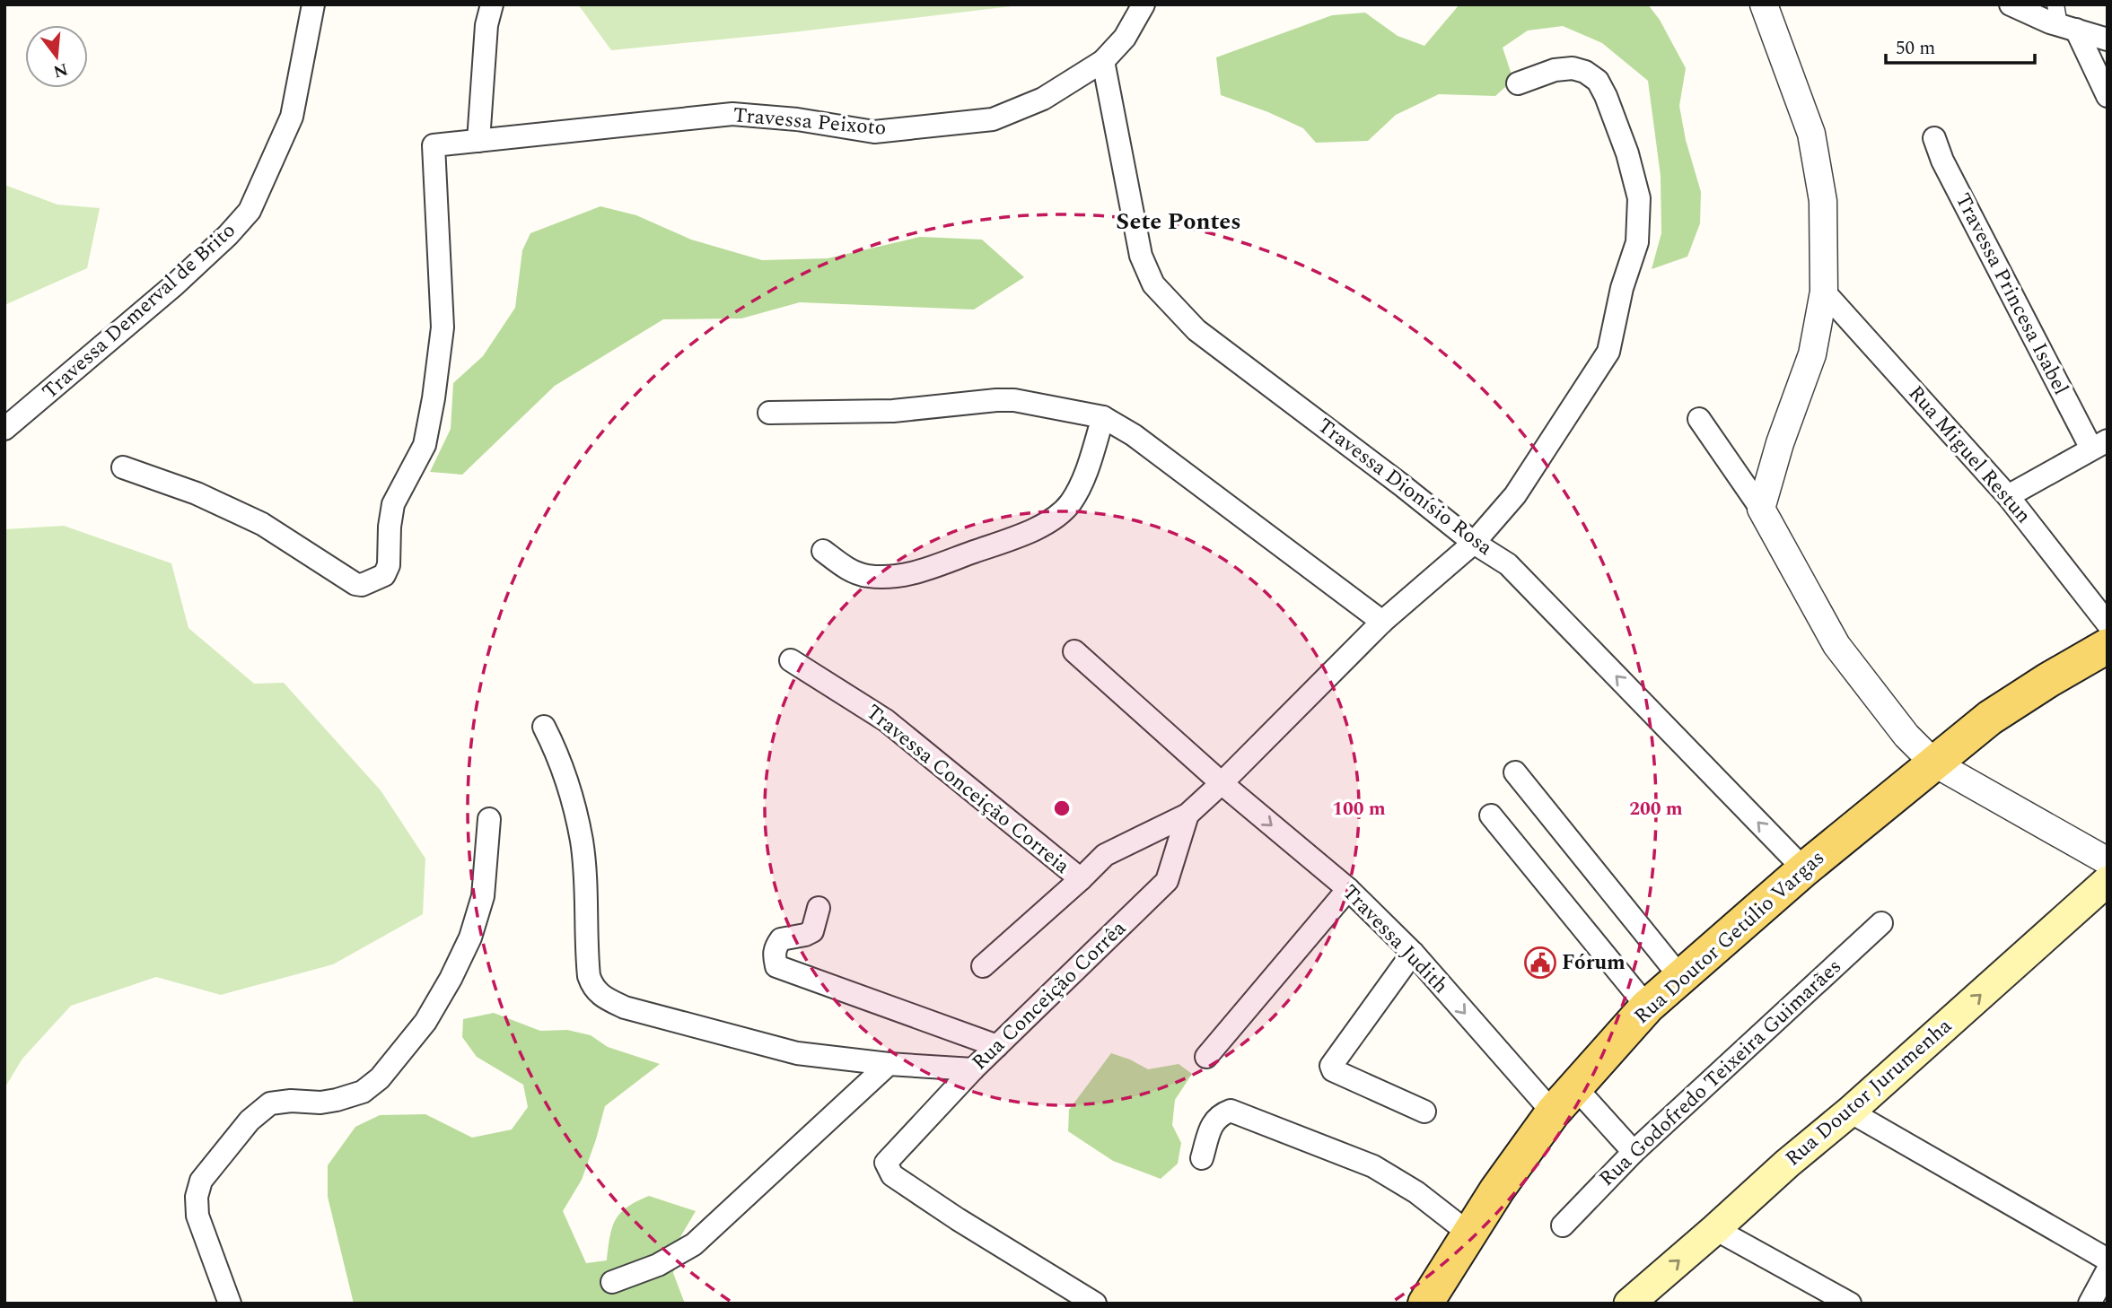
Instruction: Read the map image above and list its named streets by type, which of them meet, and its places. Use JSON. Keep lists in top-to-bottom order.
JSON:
{
  "streets": {
    "main road": ["Rua Doutor Getúlio Vargas", "Rua Doutor Jurumenha"],
    "street": [
      "Travessa Peixoto",
      "Travessa Princesa Isabel",
      "Travessa Demerval de Brito",
      "Rua Miguel Restun",
      "Travessa Dionísio Rosa",
      "Travessa Conceição Correia",
      "Travessa Judith",
      "Rua Conceição Corrêa",
      "Rua Godofredo Teixeira Guimarães"
    ]
  },
  "crossings": [
    ["Travessa Peixoto", "Travessa Dionísio Rosa"],
    ["Travessa Dionísio Rosa", "Rua Doutor Getúlio Vargas"],
    ["Rua Doutor Getúlio Vargas", "Travessa Judith"]
  ],
  "one_way": ["Rua Doutor Jurumenha"],
  "districts": ["Sete Pontes"],
  "places": {
    "public building": ["Fórum"]
  },
  "scale_bar": "50 m",
  "north": "bottom",
  "rings": ["100 m", "200 m"]
}
